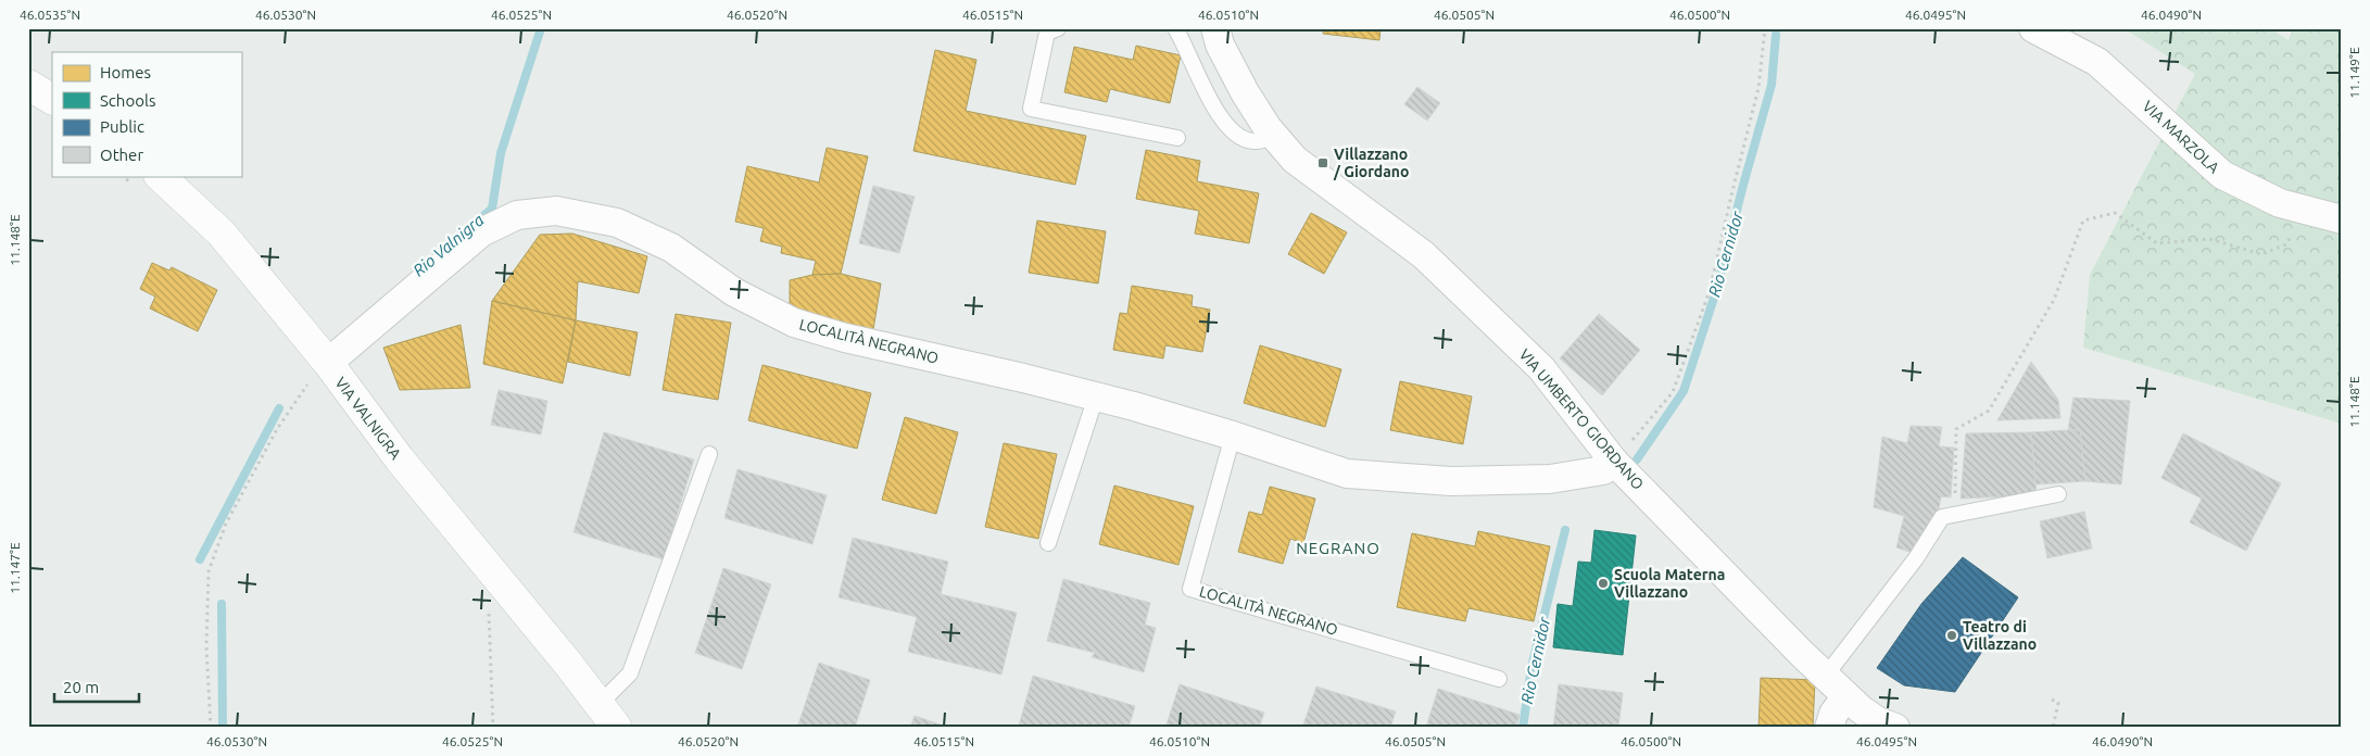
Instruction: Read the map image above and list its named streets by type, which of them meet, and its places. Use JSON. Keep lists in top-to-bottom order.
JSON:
{
  "streets": {
    "main road": ["VIA VALNIGRA"],
    "street": ["VIA MARZOLA", "LOCALITÀ NEGRANO", "VIA UMBERTO GIORDANO"]
  },
  "crossings": [
    ["LOCALITÀ NEGRANO", "VIA VALNIGRA"],
    ["LOCALITÀ NEGRANO", "VIA UMBERTO GIORDANO"]
  ],
  "districts": ["NEGRANO"],
  "water": ["Rio Valnigra", "Rio Cernidor"],
  "places": {
    "transit": ["Villazzano / Giordano"],
    "other": ["Scuola Materna Villazzano", "Teatro di Villazzano"]
  },
  "legend": [
    "Homes",
    "Schools",
    "Public",
    "Other"
  ],
  "scale_bar": "20 m",
  "coordinates": [
    "46.0535°N",
    "46.0530°N",
    "46.0525°N",
    "46.0520°N",
    "46.0515°N",
    "46.0510°N",
    "46.0505°N",
    "46.0500°N",
    "46.0495°N",
    "46.0490°N",
    "11.149°E",
    "11.148°E",
    "11.147°E"
  ]
}
